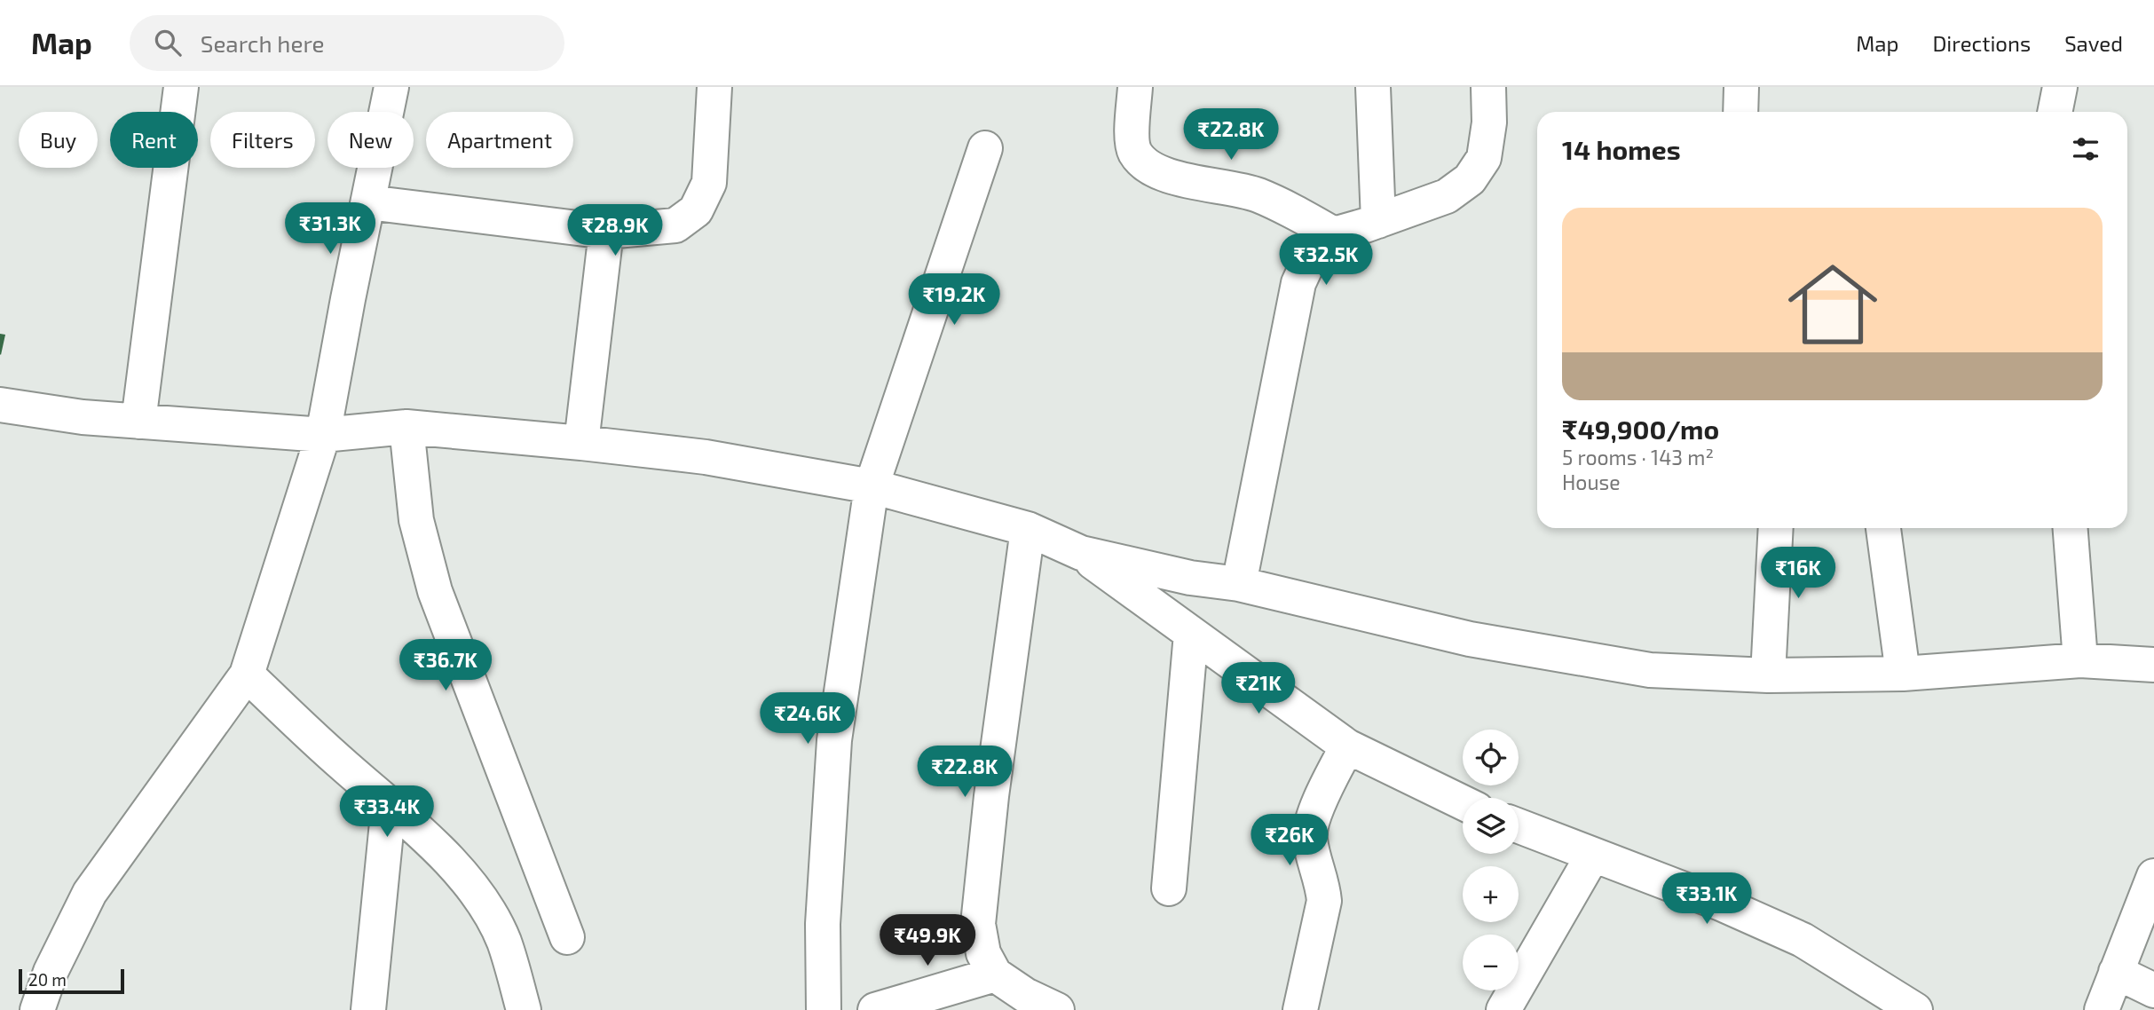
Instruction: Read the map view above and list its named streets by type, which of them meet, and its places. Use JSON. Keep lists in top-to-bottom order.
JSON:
{
  "scale_bar": "20 m",
  "page": {
    "header": "Map",
    "search": "Search here",
    "nav": ["Map", "Directions", "Saved"],
    "price": [
      "₹22.8K",
      "₹31.3K",
      "₹28.9K",
      "₹32.5K",
      "₹19.2K",
      "₹16K",
      "₹36.7K",
      "₹21K",
      "₹24.6K",
      "₹22.8K",
      "₹33.4K",
      "₹26K",
      "₹33.1K",
      "₹49.9K"
    ],
    "chip": [
      "Buy",
      "Rent",
      "Filters",
      "New",
      "Apartment"
    ],
    "heading": "14 homes",
    "list": [
      {
        "name": "₹49,900/mo",
        "note": "5 rooms · 143 m² · House"
      }
    ],
    "map_buttons": ["+", "−"],
    "scale": "20 m"
  }
}
